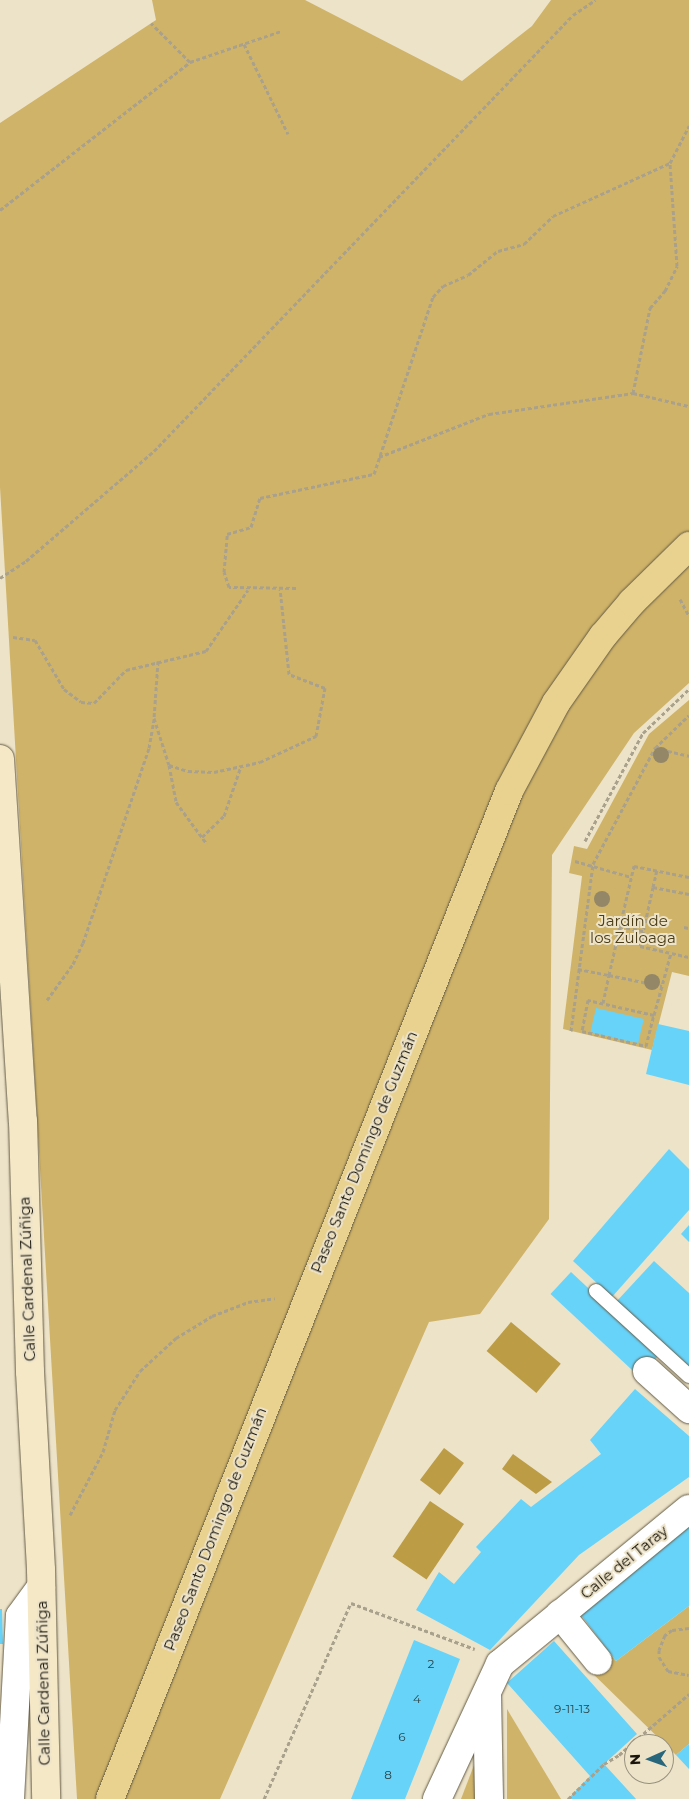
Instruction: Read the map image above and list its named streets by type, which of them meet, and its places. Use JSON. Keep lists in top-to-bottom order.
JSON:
{
  "streets": {
    "main road": ["Paseo Santo Domingo de Guzmán"],
    "street": ["Calle Cardenal Zúñiga", "Calle del Taray"]
  },
  "parks": ["Jardín de los Zuloaga"],
  "house_numbers": [
    "2",
    "4",
    "9-11-13",
    "6",
    "8"
  ],
  "north": "left"
}
